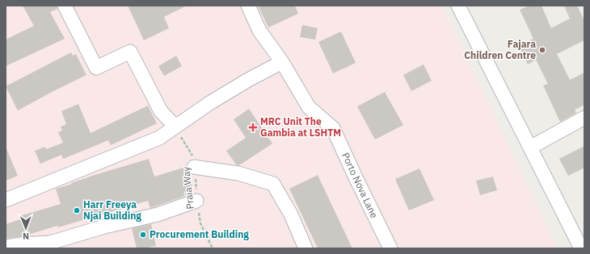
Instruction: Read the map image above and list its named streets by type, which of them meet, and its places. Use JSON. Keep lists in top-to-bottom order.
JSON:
{
  "streets": {
    "street": ["Porto Nova Lane"],
    "path": ["Praia Way"]
  },
  "places": {
    "other": ["Fajara Children Centre", "Harr Freeya Njai Building", "Procurement Building"],
    "health": ["MRC Unit The Gambia at LSHTM"]
  },
  "north": "bottom"
}
